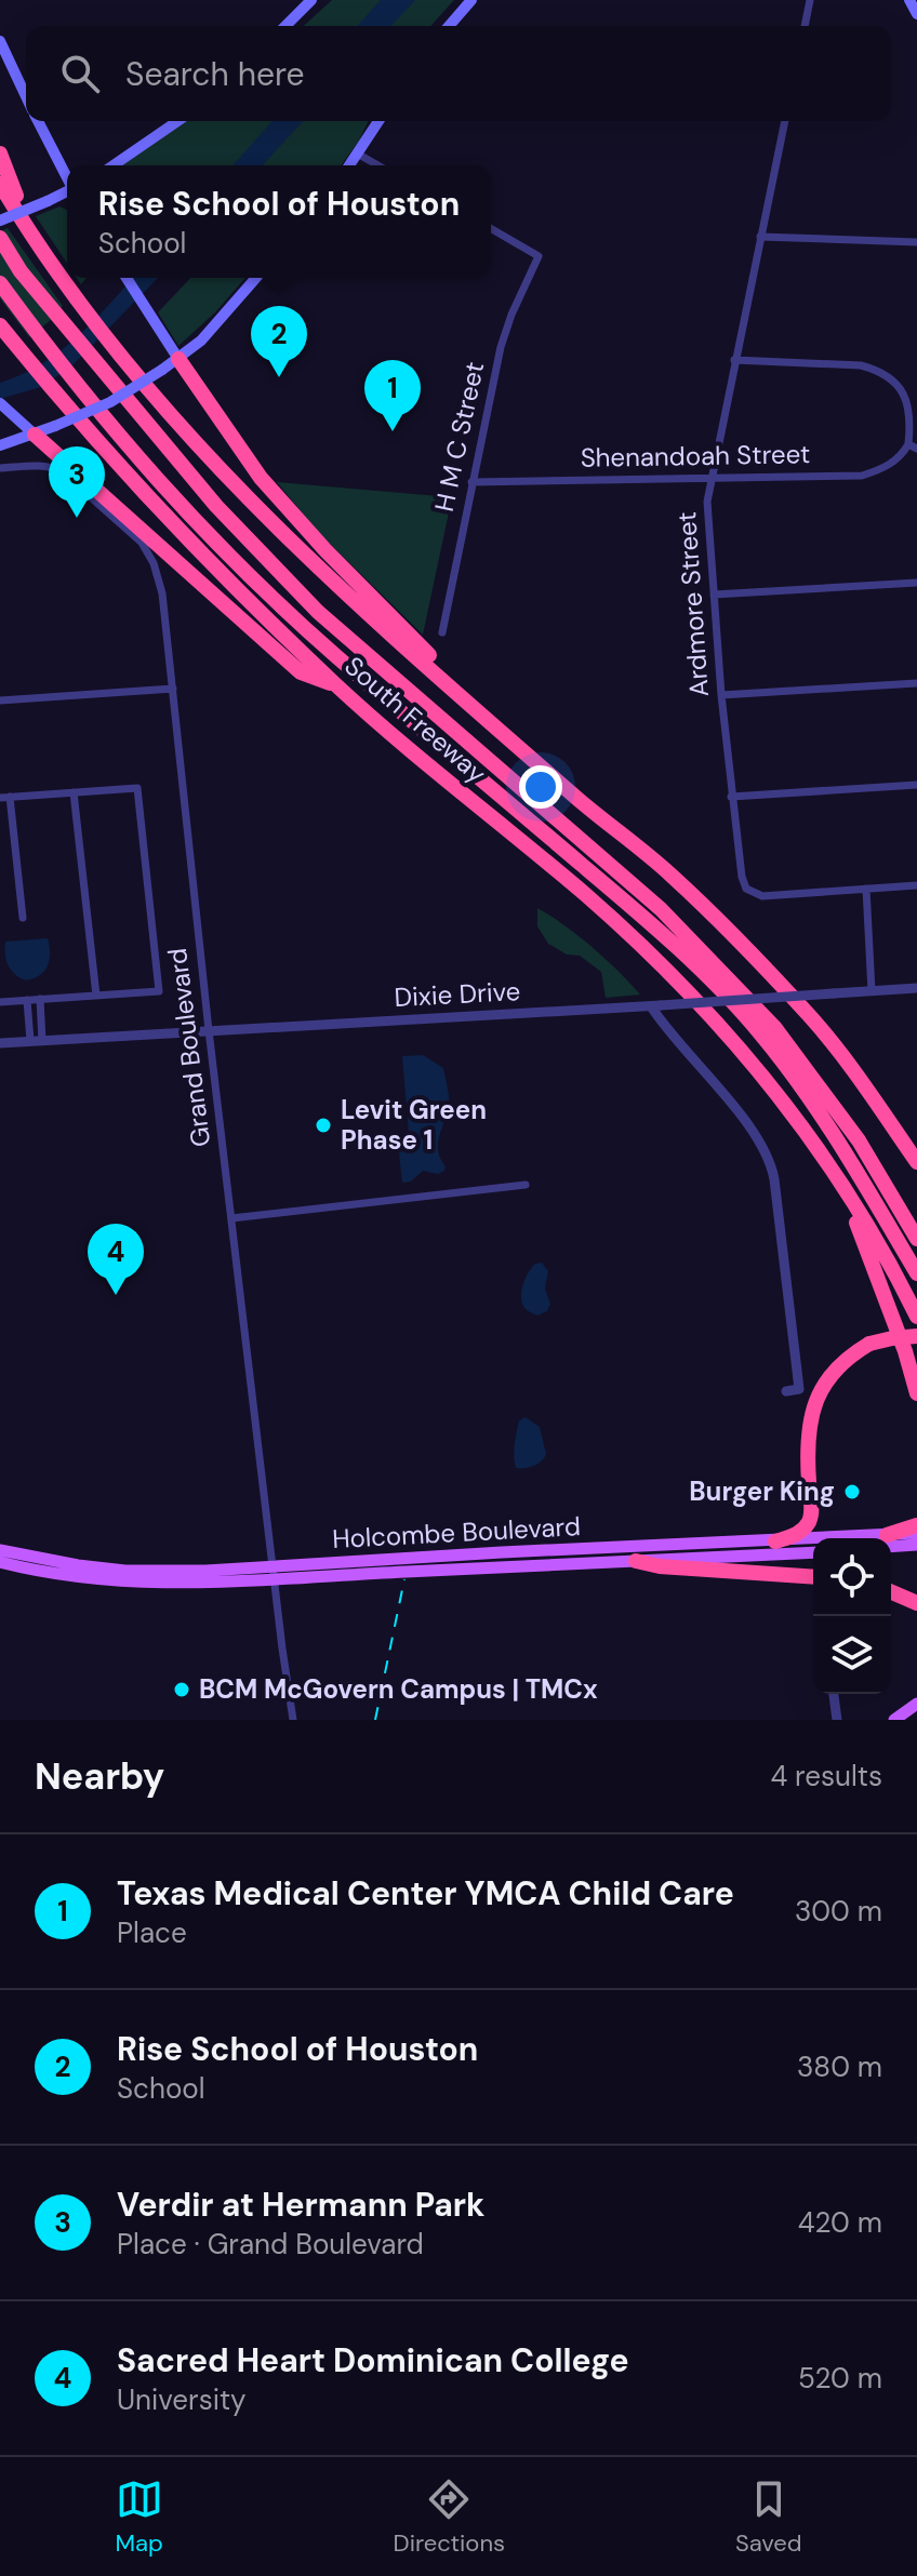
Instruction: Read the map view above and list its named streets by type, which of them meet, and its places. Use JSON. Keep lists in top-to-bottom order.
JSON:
{
  "streets": {
    "highway": ["South Freeway"],
    "main road": ["Holcombe Boulevard"],
    "street": [
      "H M C Street",
      "Shenandoah Street",
      "Ardmore Street",
      "Dixie Drive",
      "Grand Boulevard"
    ]
  },
  "crossings": [
    ["H M C Street", "Shenandoah Street"],
    ["Shenandoah Street", "Ardmore Street"],
    ["Dixie Drive", "Grand Boulevard"],
    ["Grand Boulevard", "Holcombe Boulevard"]
  ],
  "places": ["Levit Green Phase 1", "Burger King", "BCM McGovern Campus | TMCx"],
  "page": {
    "search": "Search here",
    "popup": ["Rise School of Houston", "School"],
    "pins": [
      "2",
      "1",
      "3",
      "4"
    ],
    "heading": ["Nearby", "4 results"],
    "list": [
      {
        "mark": "1",
        "name": "Texas Medical Center YMCA Child Care",
        "note": "Place",
        "value": "300 m"
      },
      {
        "mark": "2",
        "name": "Rise School of Houston",
        "note": "School",
        "value": "380 m"
      },
      {
        "mark": "3",
        "name": "Verdir at Hermann Park",
        "note": "Place · Grand Boulevard",
        "value": "420 m"
      },
      {
        "mark": "4",
        "name": "Sacred Heart Dominican College",
        "note": "University",
        "value": "520 m"
      }
    ],
    "nav": ["Map", "Directions", "Saved"]
  }
}
